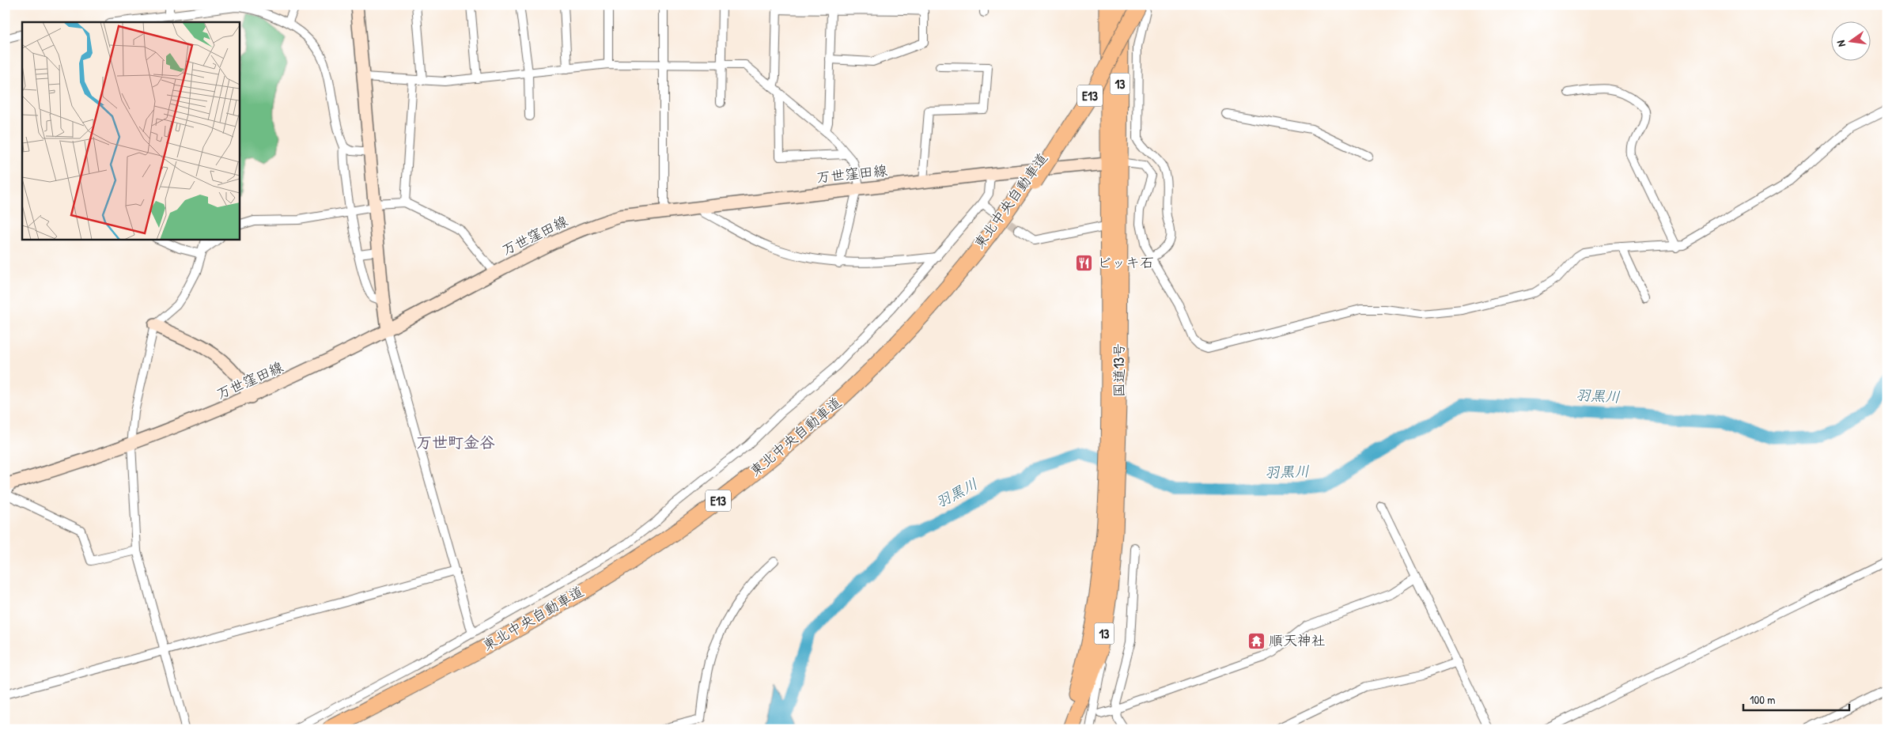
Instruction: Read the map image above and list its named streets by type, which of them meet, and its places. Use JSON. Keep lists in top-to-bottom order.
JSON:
{
  "streets": {
    "highway": [
      "13",
      "E13",
      "東北中央自動車道",
      "国道13号"
    ],
    "main road": ["万世窪田線"]
  },
  "crossings": [
    ["万世窪田線", "国道13号"]
  ],
  "districts": ["万世町金谷"],
  "water": ["羽黒川"],
  "places": {
    "restaurant": ["ビッキ石"],
    "temple": ["順天神社"]
  },
  "scale_bar": "100 m",
  "north": "left"
}
